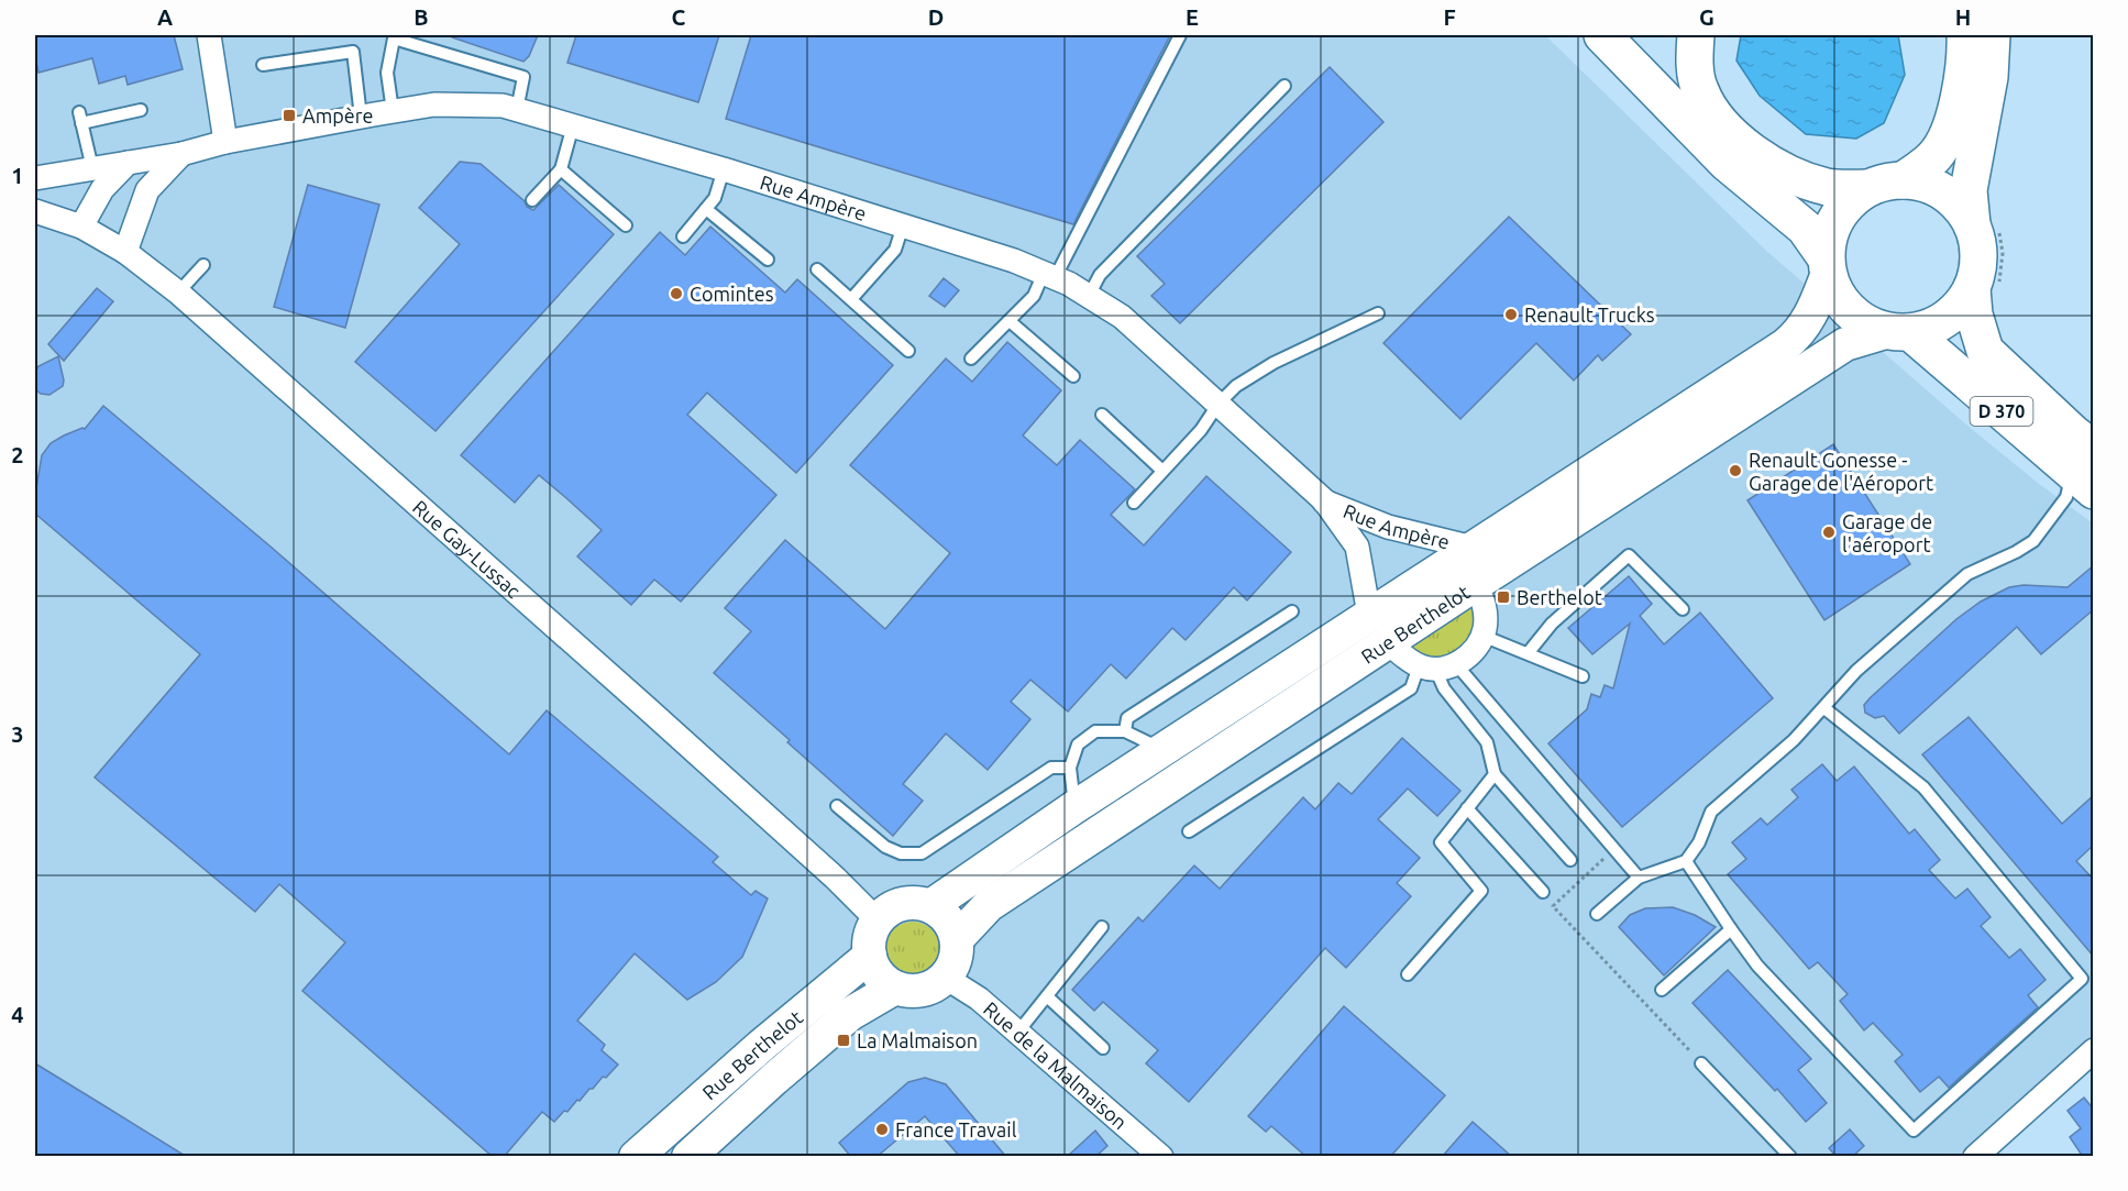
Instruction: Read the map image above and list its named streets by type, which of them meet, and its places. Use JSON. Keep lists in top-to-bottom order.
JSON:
{
  "streets": {
    "main road": ["D 370", "Rue Berthelot"],
    "street": ["Rue Ampère", "Rue Gay-Lussac", "Rue de la Malmaison"]
  },
  "crossings": [
    ["Rue Ampère", "Rue Berthelot"],
    ["D 370", "Rue Berthelot"],
    ["Rue Gay-Lussac", "Rue Berthelot"],
    ["Rue Gay-Lussac", "Rue de la Malmaison"],
    ["Rue Berthelot", "Rue de la Malmaison"]
  ],
  "places": {
    "transit": ["Ampère", "Berthelot", "La Malmaison"],
    "other": [
      "Comintes",
      "Renault Trucks",
      "Renault Gonesse - Garage de l'Aéroport",
      "Garage de l'aéroport",
      "France Travail"
    ]
  },
  "grid": {
    "columns": [
      "A",
      "B",
      "C",
      "D",
      "E",
      "F",
      "G",
      "H"
    ],
    "rows": [
      "1",
      "2",
      "3",
      "4"
    ]
  }
}
